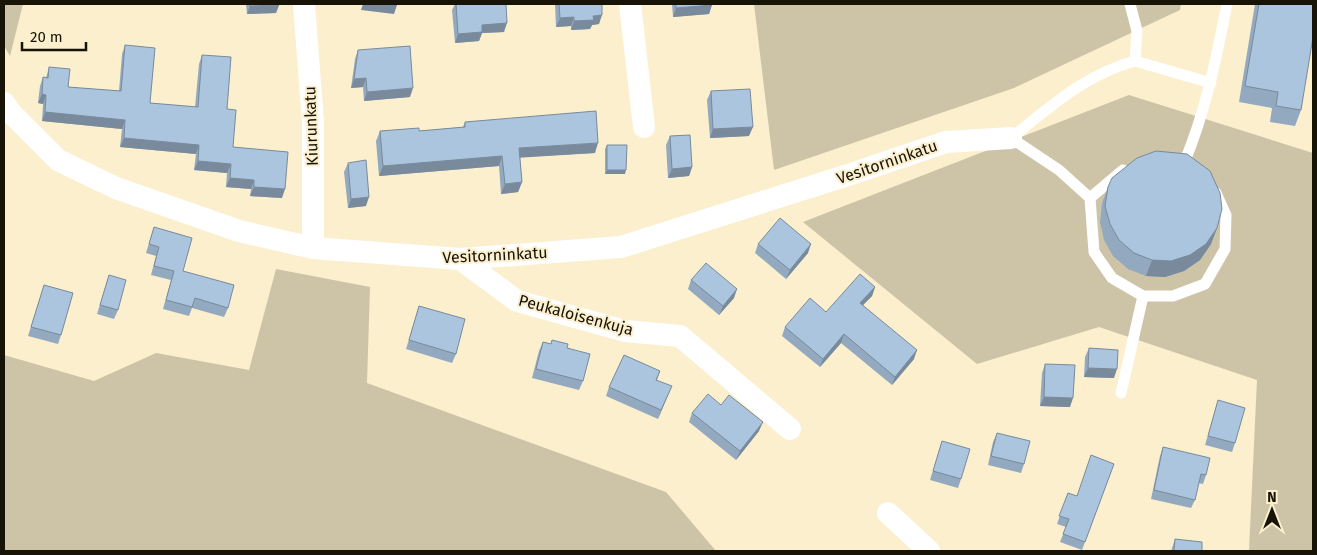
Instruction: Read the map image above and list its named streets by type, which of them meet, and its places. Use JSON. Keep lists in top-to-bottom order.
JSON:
{
  "streets": {
    "street": ["Kiurunkatu", "Vesitorninkatu", "Peukaloisenkuja"]
  },
  "crossings": [
    ["Kiurunkatu", "Vesitorninkatu"],
    ["Vesitorninkatu", "Peukaloisenkuja"]
  ],
  "scale_bar": "20 m",
  "north": "top"
}
